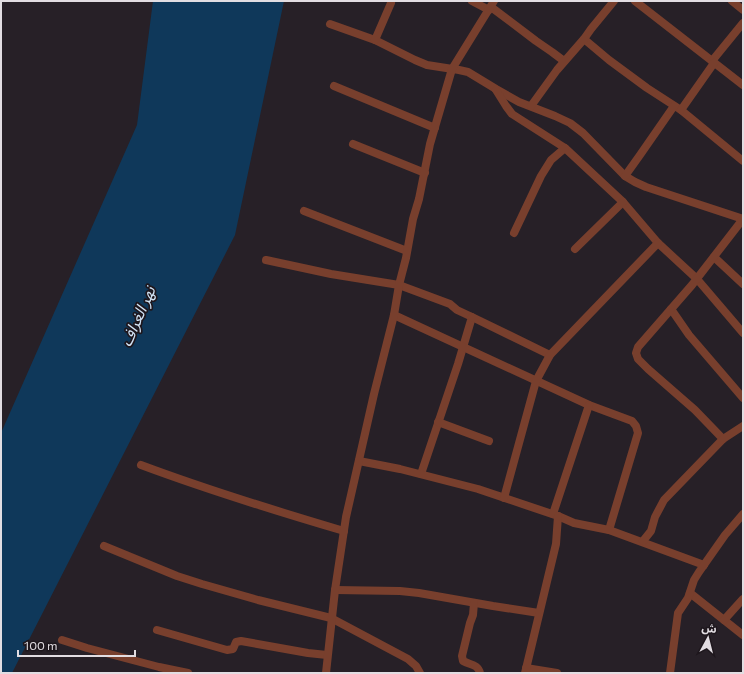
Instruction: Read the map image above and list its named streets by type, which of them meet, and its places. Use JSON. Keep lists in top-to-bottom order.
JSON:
{
  "water": ["نهر الغراف"],
  "scale_bar": "100 m",
  "north": "top"
}
